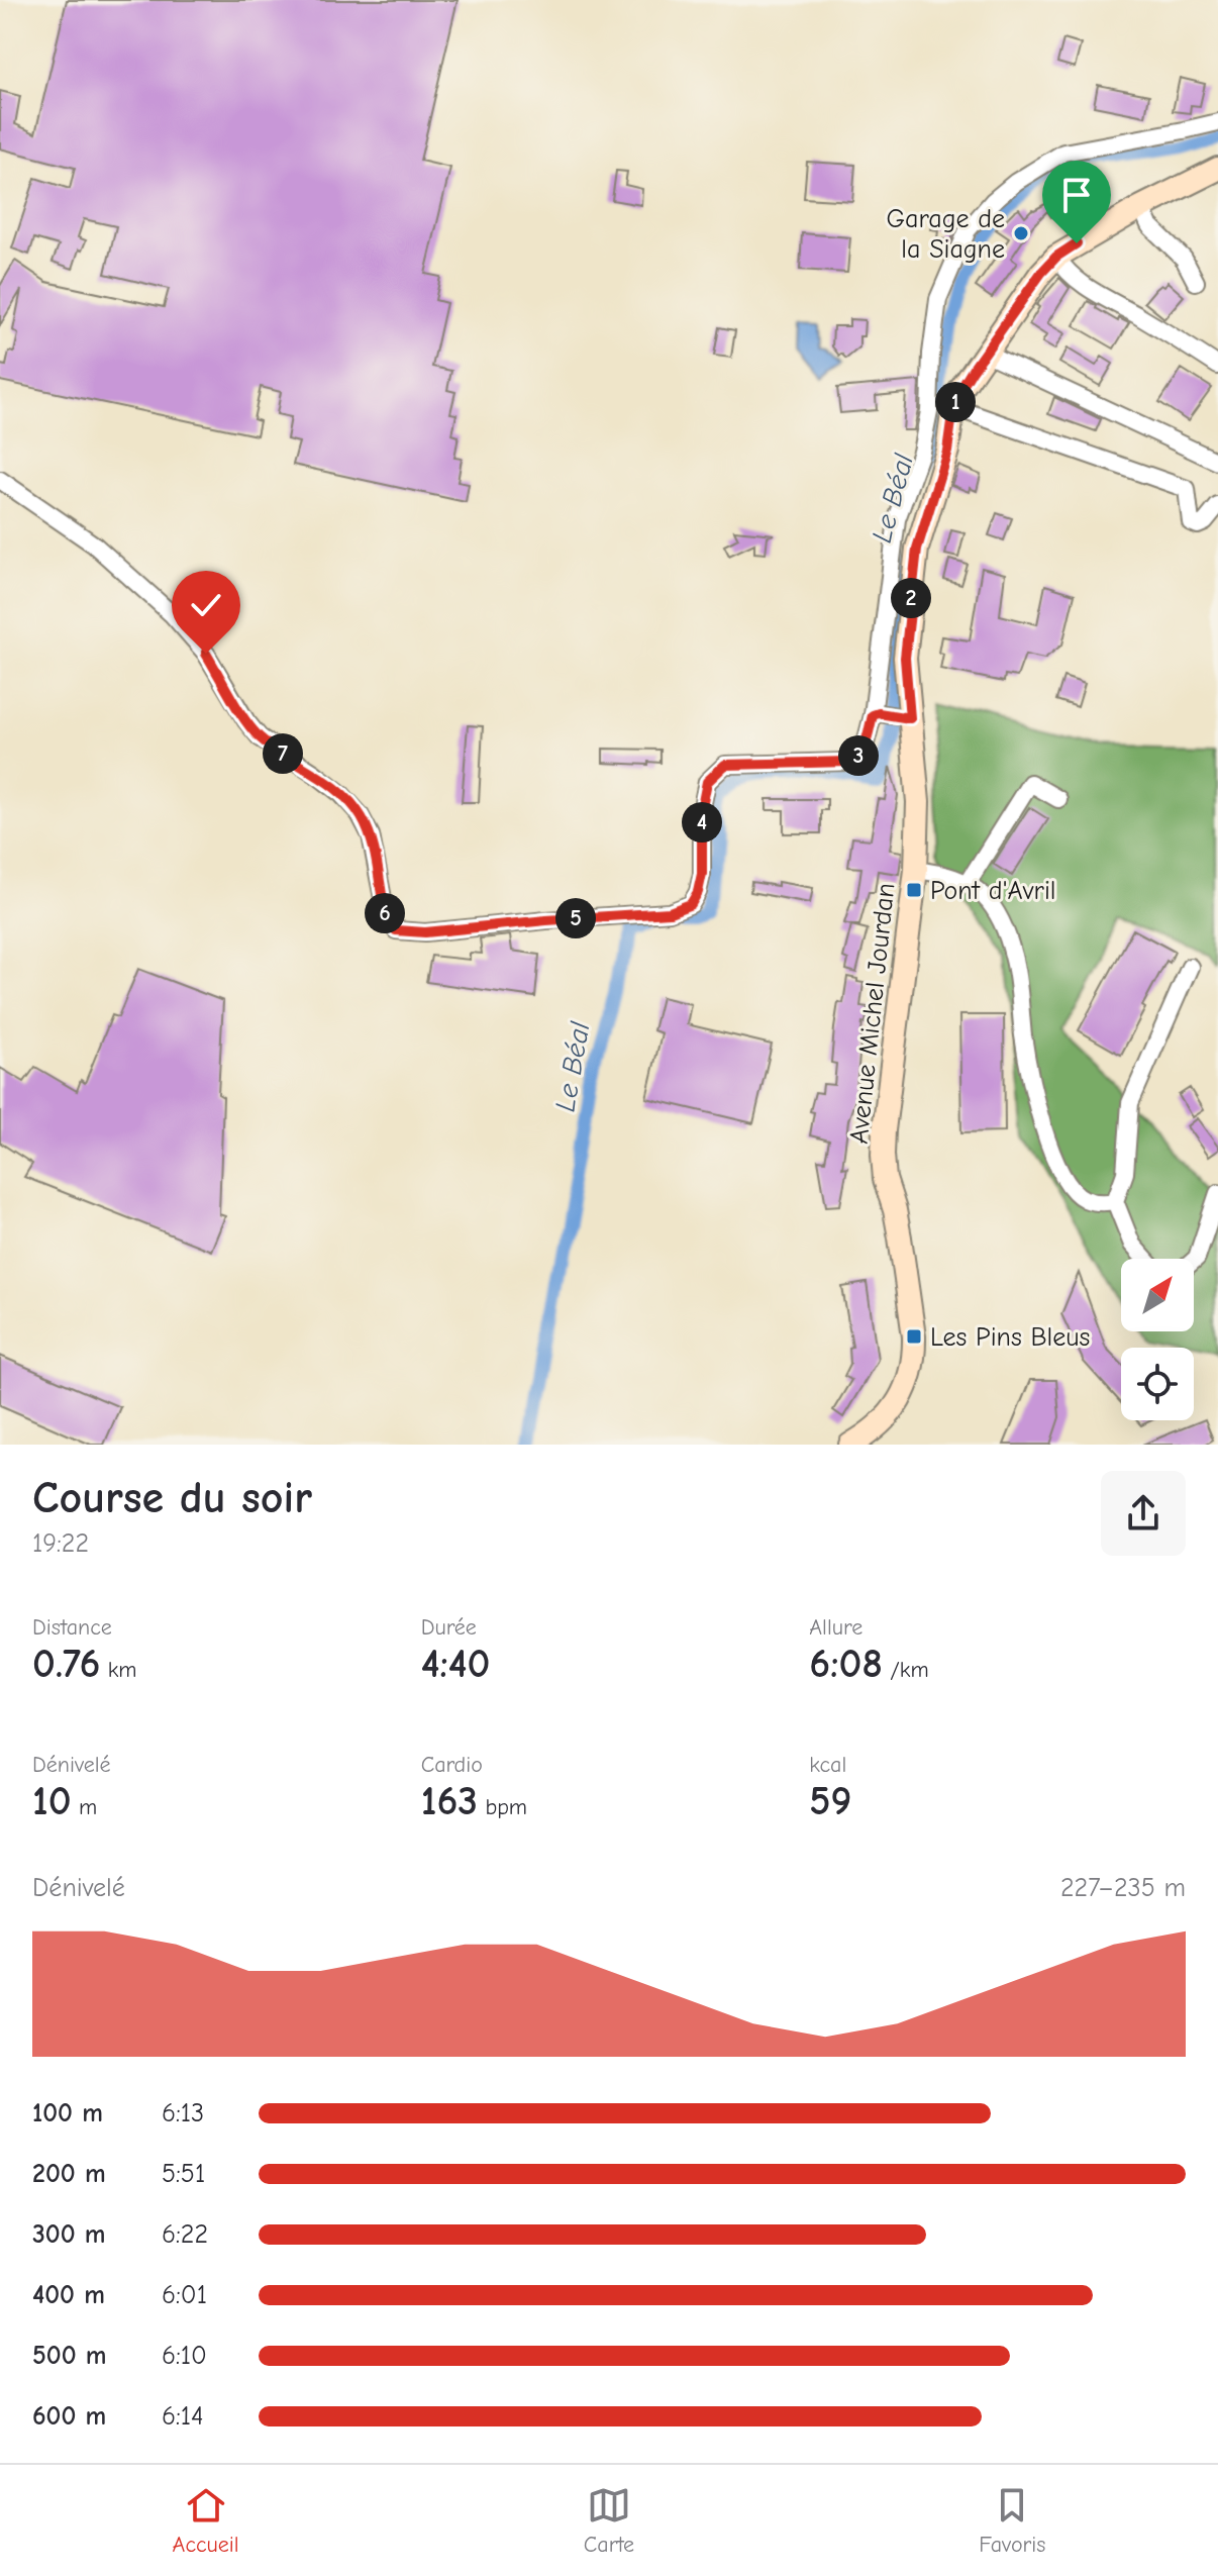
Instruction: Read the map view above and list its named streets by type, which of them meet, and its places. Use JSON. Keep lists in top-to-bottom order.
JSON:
{
  "streets": {
    "main road": ["Avenue Michel Jourdan"]
  },
  "water": ["Le Béal"],
  "places": {
    "other": ["Garage de la Siagne"],
    "transit": ["Pont d'Avril", "Les Pins Bleus"]
  },
  "north": "top right",
  "page": {
    "pins": [
      "1",
      "2",
      "7",
      "3",
      "4",
      "6",
      "5"
    ],
    "heading": ["Course du soir", "19:22"],
    "stats": [
      ["Distance", "0.76 km"],
      ["Durée", "4:40"],
      ["Allure", "6:08 /km"],
      ["Dénivelé", "10 m"],
      ["Cardio", "163 bpm"],
      ["kcal", "59"]
    ],
    "chart": ["Dénivelé", "227–235 m"],
    "list": [
      {
        "name": "100 m",
        "note": "6:13"
      },
      {
        "name": "200 m",
        "note": "5:51"
      },
      {
        "name": "300 m",
        "note": "6:22"
      },
      {
        "name": "400 m",
        "note": "6:01"
      },
      {
        "name": "500 m",
        "note": "6:10"
      },
      {
        "name": "600 m",
        "note": "6:14"
      }
    ],
    "tabs": ["Accueil", "Carte", "Favoris"]
  }
}
